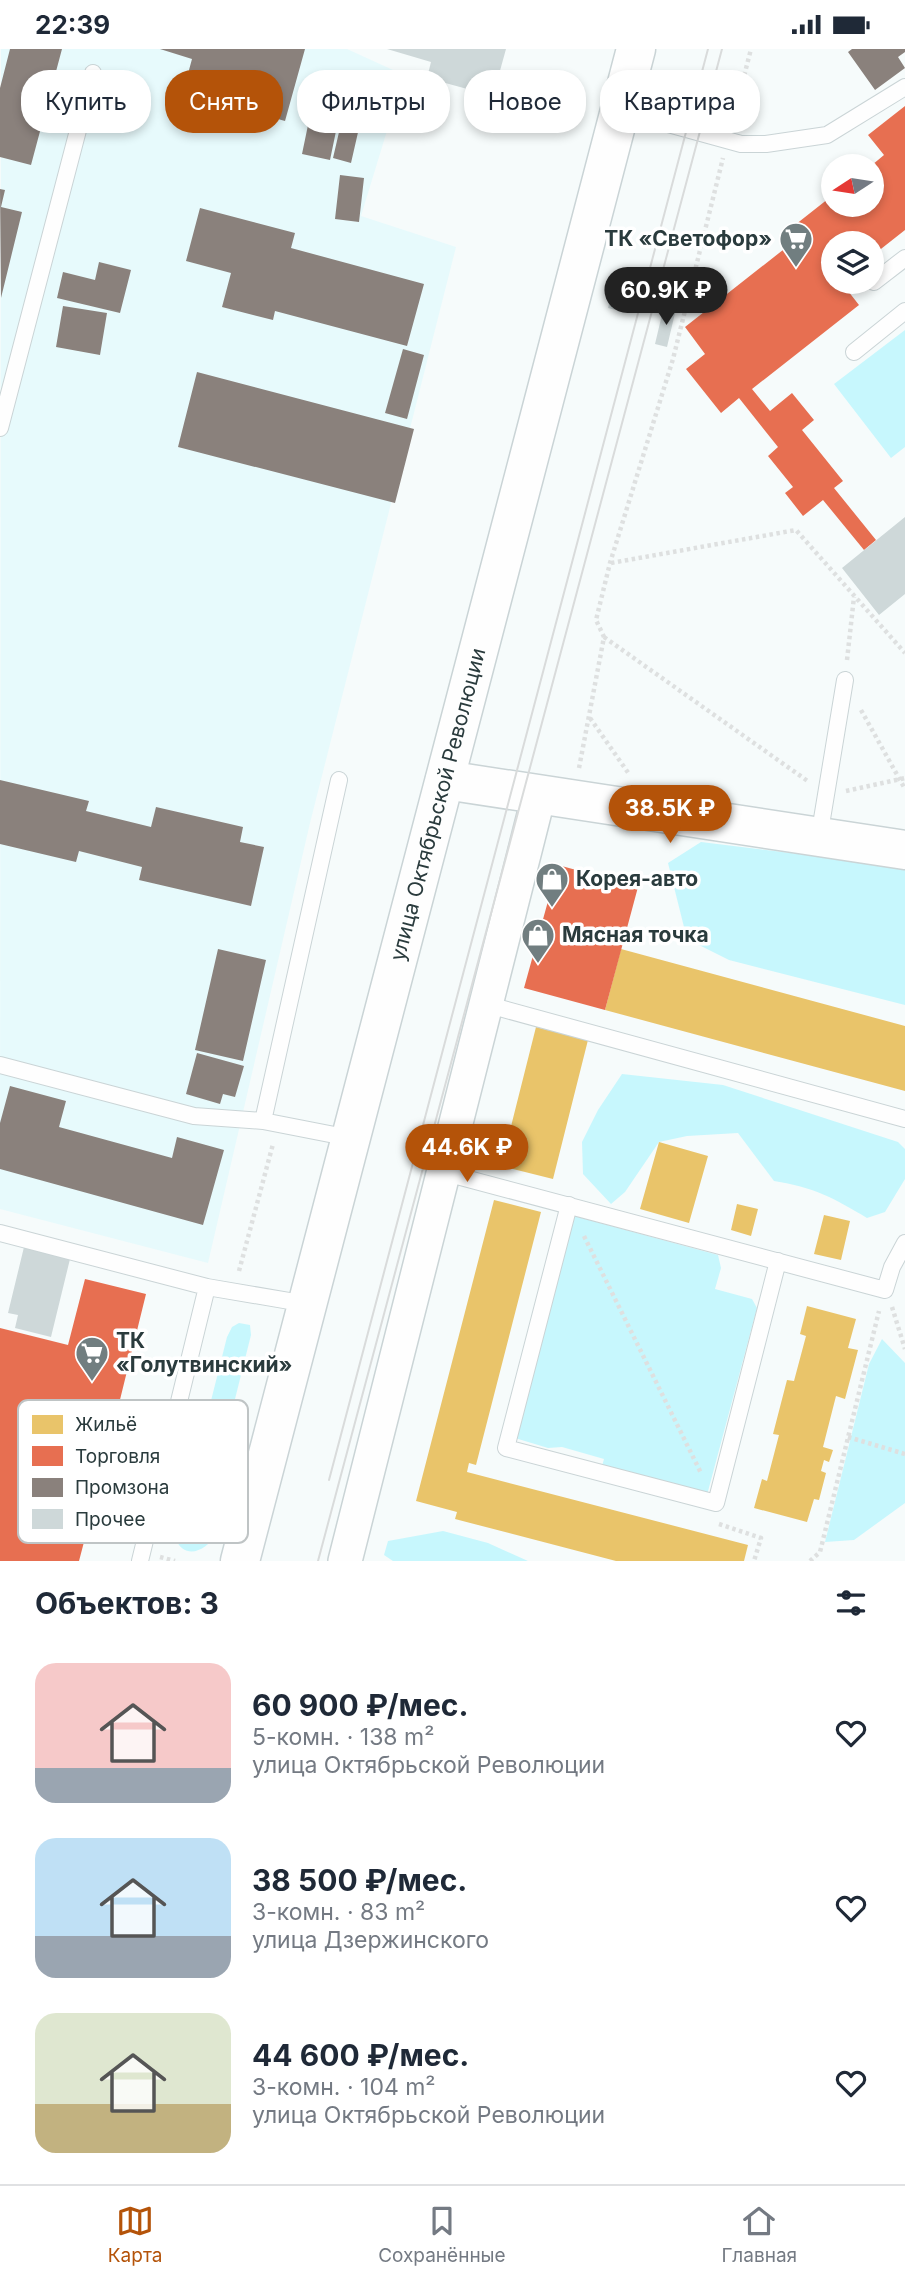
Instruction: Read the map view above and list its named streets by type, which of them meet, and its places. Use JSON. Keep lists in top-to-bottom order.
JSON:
{
  "streets": {
    "main road": ["улица Октябрьской Революции"]
  },
  "places": {
    "supermarket": ["ТК «Светофор»", "ТК «Голутвинский»"],
    "shop": ["Корея-авто", "Мясная точка"]
  },
  "legend": [
    "Жильё",
    "Торговля",
    "Промзона",
    "Прочее"
  ],
  "north": "left",
  "page": {
    "status": "22:39",
    "chip": [
      "Купить",
      "Снять",
      "Фильтры",
      "Новое",
      "Квартира"
    ],
    "price": ["60.9K ₽", "38.5K ₽", "44.6K ₽"],
    "heading": "Объектов: 3",
    "list": [
      {
        "name": "60 900 ₽/мес.",
        "note": "5-комн. · 138 m² · улица Октябрьской Революции"
      },
      {
        "name": "38 500 ₽/мес.",
        "note": "3-комн. · 83 m² · улица Дзержинского"
      },
      {
        "name": "44 600 ₽/мес.",
        "note": "3-комн. · 104 m² · улица Октябрьской Революции"
      }
    ],
    "tabs": ["Карта", "Сохранённые", "Главная"]
  }
}
